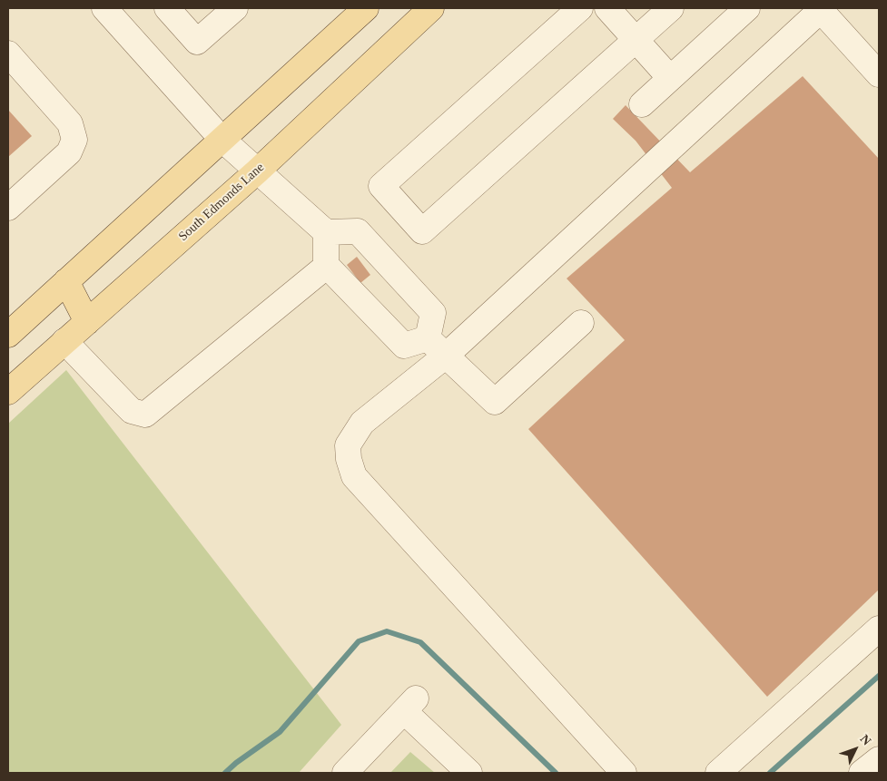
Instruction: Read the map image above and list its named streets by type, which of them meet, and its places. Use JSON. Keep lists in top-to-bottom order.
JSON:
{
  "streets": {
    "main road": ["South Edmonds Lane"]
  },
  "north": "top right"
}
